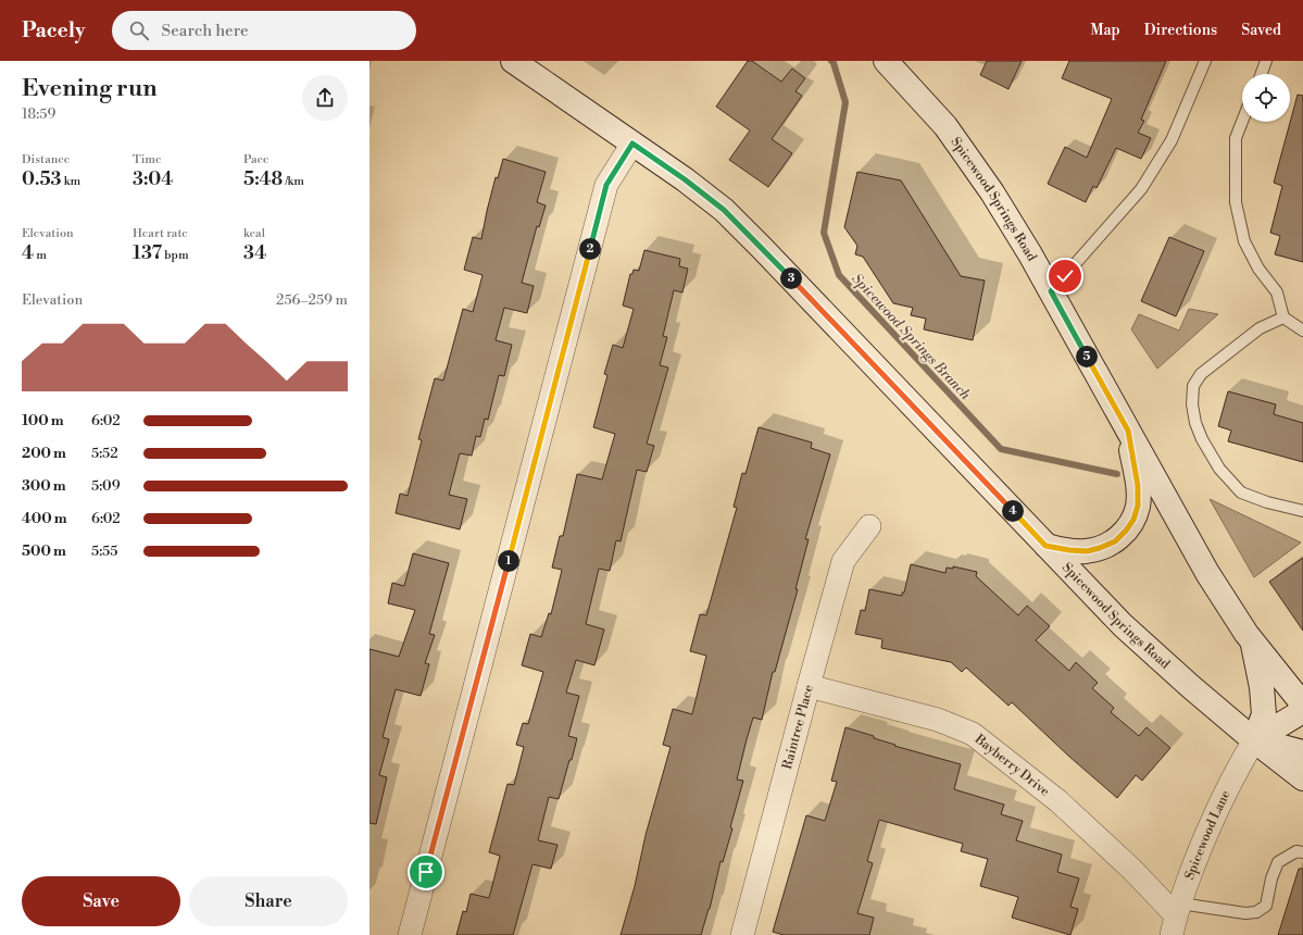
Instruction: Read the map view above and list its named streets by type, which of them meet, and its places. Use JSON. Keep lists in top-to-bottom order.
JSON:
{
  "streets": {
    "main road": ["Spicewood Springs Road"],
    "street": ["Raintree Place", "Bayberry Drive", "Spicewood Lane"]
  },
  "crossings": [
    ["Spicewood Springs Road", "Spicewood Lane"],
    ["Raintree Place", "Bayberry Drive"],
    ["Bayberry Drive", "Spicewood Lane"]
  ],
  "water": ["Spicewood Springs Branch"],
  "page": {
    "header": "Pacely",
    "search": "Search here",
    "nav": ["Map", "Directions", "Saved"],
    "heading": ["Evening run", "18:59"],
    "stats": [
      ["Distance", "0.53 km"],
      ["Time", "3:04"],
      ["Pace", "5:48 /km"],
      ["Elevation", "4 m"],
      ["Heart rate", "137 bpm"],
      ["kcal", "34"]
    ],
    "pins": [
      "2",
      "3",
      "5",
      "4",
      "1"
    ],
    "chart": ["Elevation", "256–259 m"],
    "list": [
      {
        "name": "100 m",
        "note": "6:02"
      },
      {
        "name": "200 m",
        "note": "5:52"
      },
      {
        "name": "300 m",
        "note": "5:09"
      },
      {
        "name": "400 m",
        "note": "6:02"
      },
      {
        "name": "500 m",
        "note": "5:55"
      }
    ],
    "buttons": ["Save", "Share"]
  }
}
